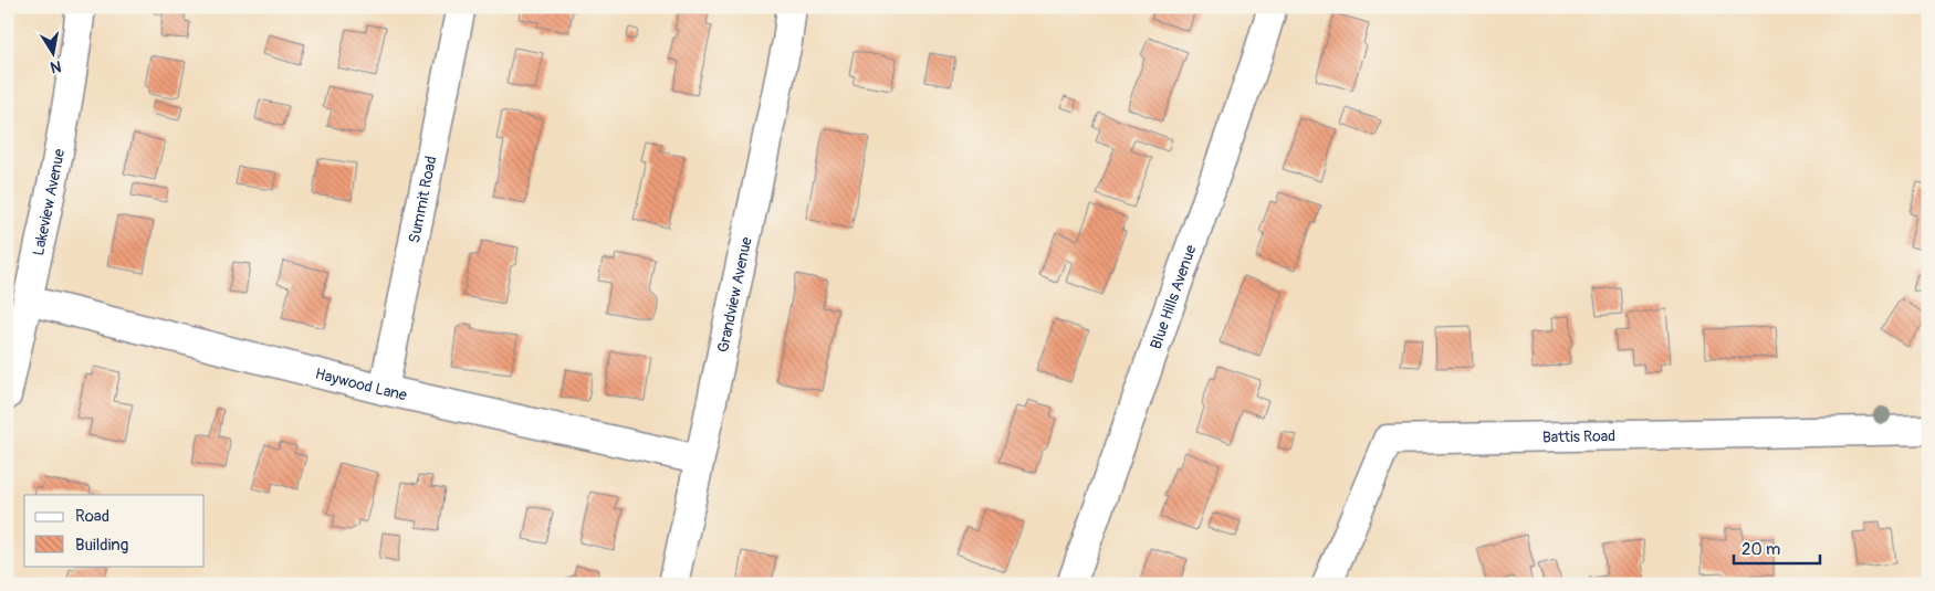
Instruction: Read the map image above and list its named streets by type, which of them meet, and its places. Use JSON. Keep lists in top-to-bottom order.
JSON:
{
  "streets": {
    "street": [
      "Summit Road",
      "Lakeview Avenue",
      "Grandview Avenue",
      "Blue Hills Avenue",
      "Haywood Lane",
      "Battis Road"
    ]
  },
  "crossings": [
    ["Summit Road", "Haywood Lane"],
    ["Lakeview Avenue", "Haywood Lane"],
    ["Grandview Avenue", "Haywood Lane"]
  ],
  "legend": ["Road", "Building"],
  "scale_bar": "20 m",
  "north": "bottom"
}
